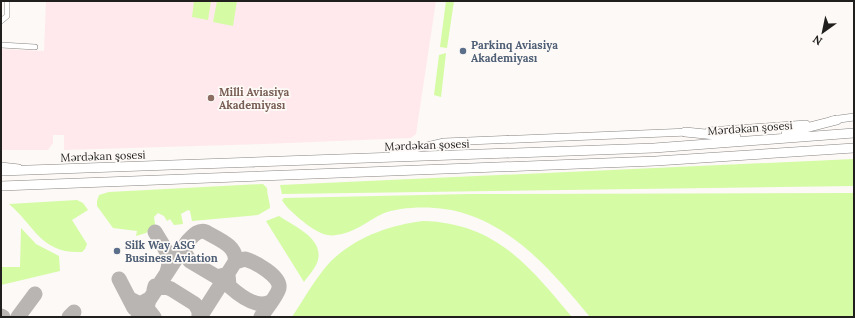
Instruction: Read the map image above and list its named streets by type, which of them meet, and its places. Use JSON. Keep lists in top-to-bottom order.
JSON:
{
  "streets": {
    "highway": ["Mərdəkan şosesi"]
  },
  "places": ["Parkinq Aviasiya Akademiyası", "Milli Aviasiya Akademiyası", "Silk Way ASG Business Aviation"],
  "north": "bottom left"
}
